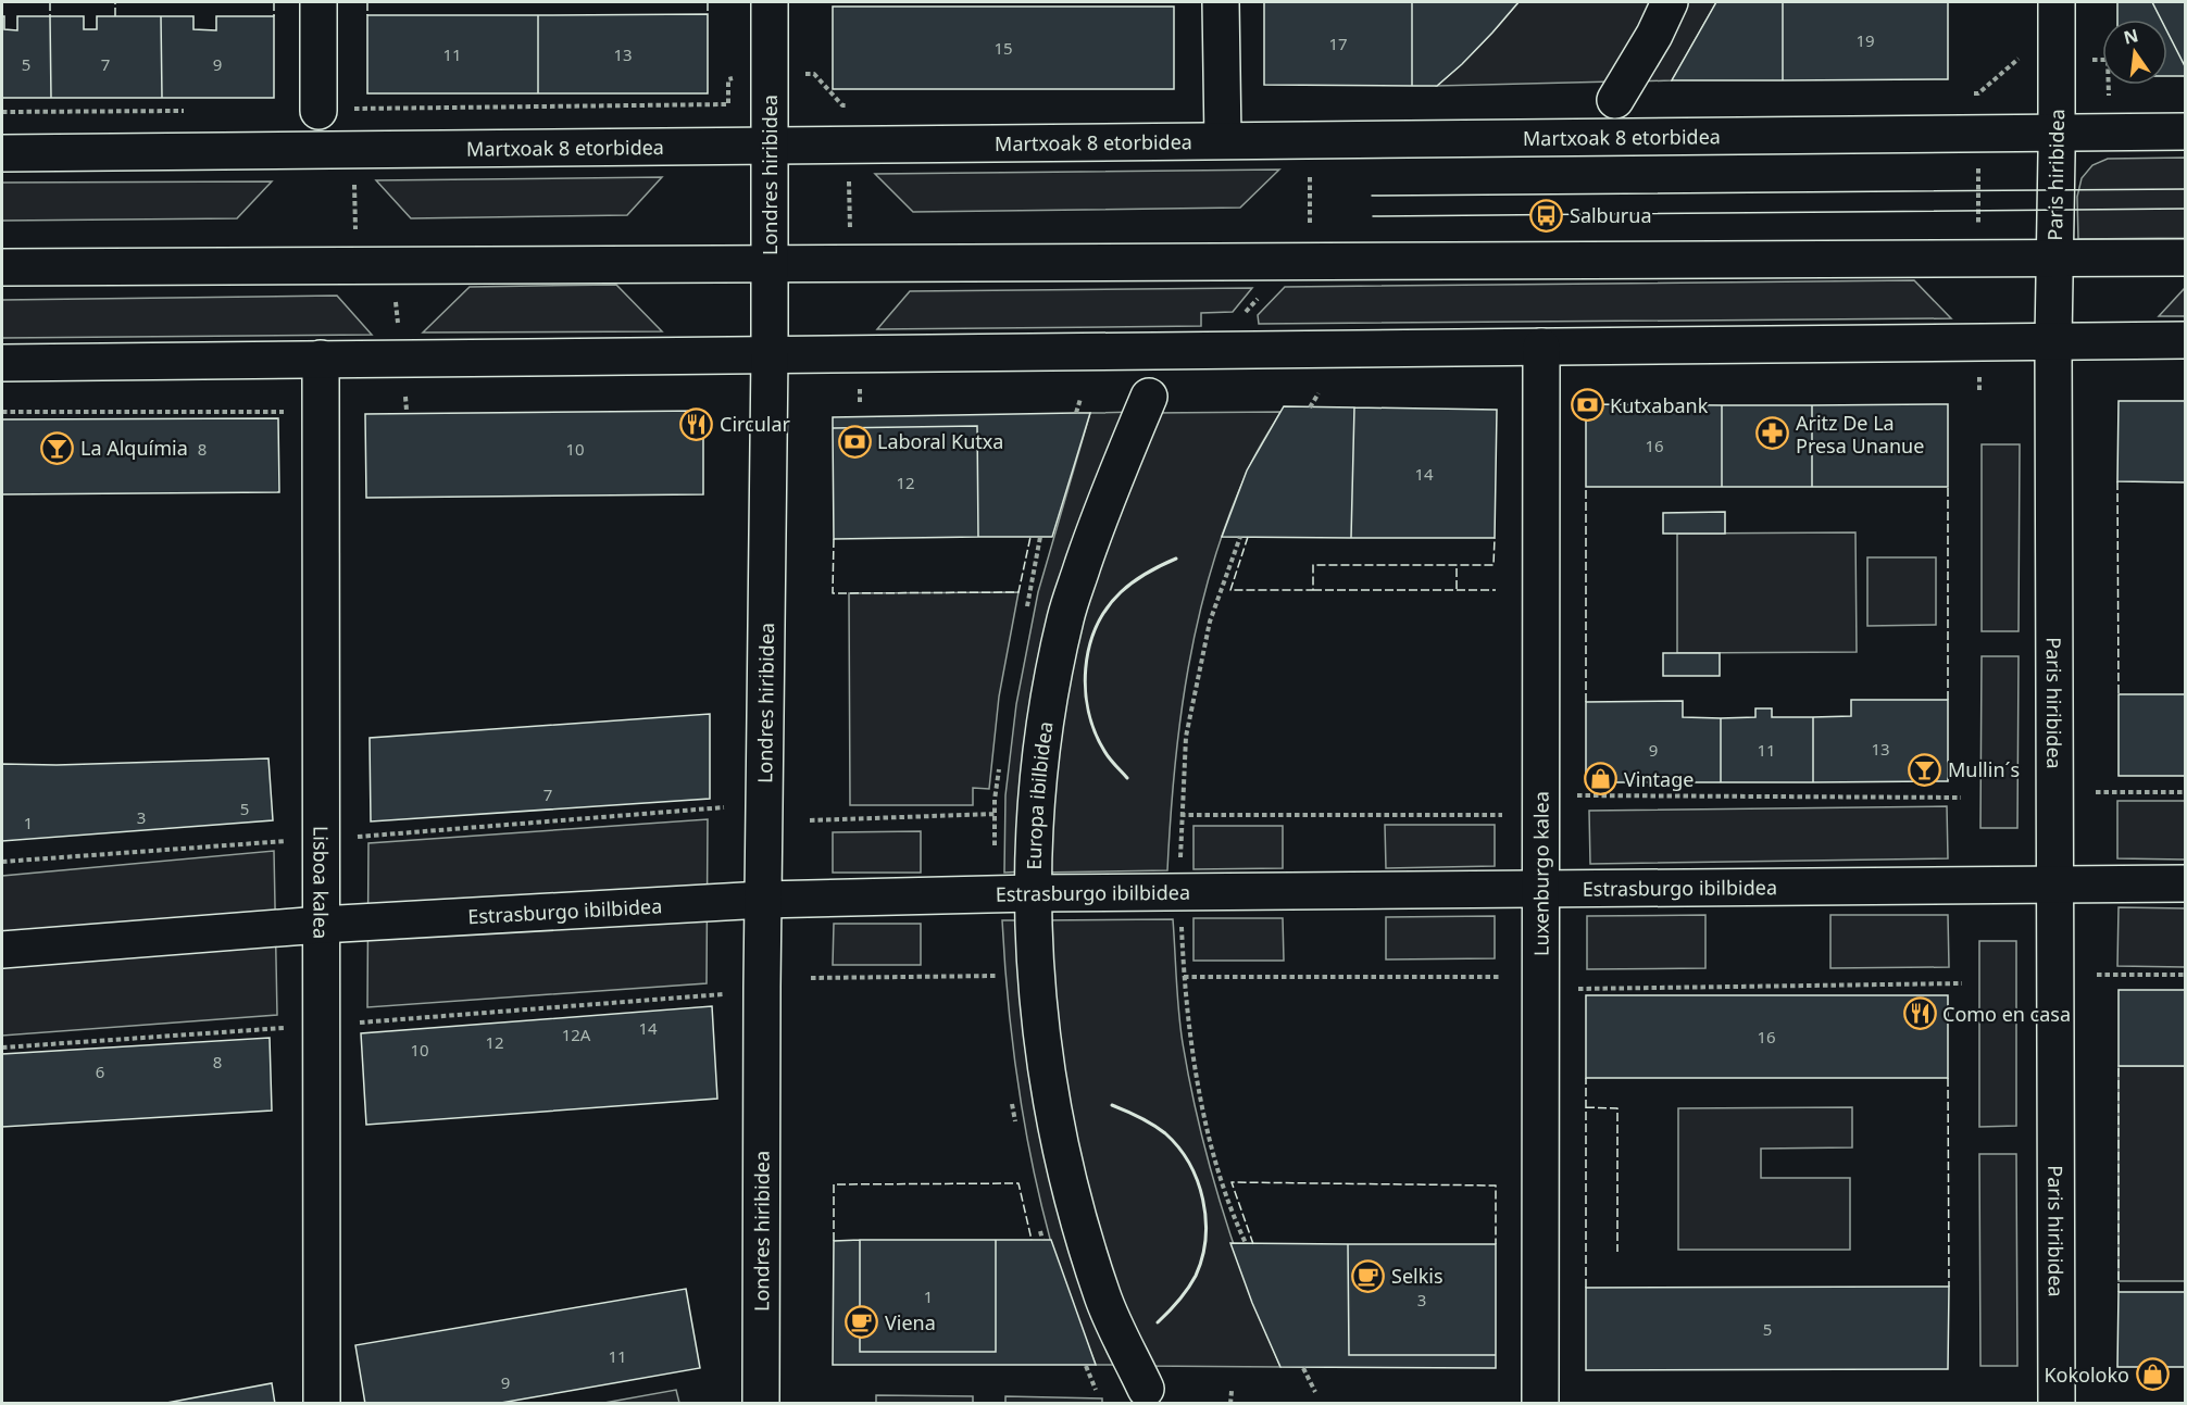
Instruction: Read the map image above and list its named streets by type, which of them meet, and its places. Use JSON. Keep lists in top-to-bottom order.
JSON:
{
  "streets": {
    "street": [
      "Martxoak 8 etorbidea",
      "Londres hiribidea",
      "Paris hiribidea",
      "Europa ibilbidea",
      "Luxenburgo kalea",
      "Lisboa kalea",
      "Estrasburgo ibilbidea"
    ]
  },
  "crossings": [
    ["Martxoak 8 etorbidea", "Londres hiribidea"],
    ["Martxoak 8 etorbidea", "Paris hiribidea"],
    ["Londres hiribidea", "Estrasburgo ibilbidea"],
    ["Paris hiribidea", "Estrasburgo ibilbidea"],
    ["Europa ibilbidea", "Estrasburgo ibilbidea"],
    ["Luxenburgo kalea", "Estrasburgo ibilbidea"],
    ["Lisboa kalea", "Estrasburgo ibilbidea"]
  ],
  "places": {
    "bus stop": ["Salburua"],
    "bank": ["Kutxabank", "Laboral Kutxa"],
    "restaurant": ["Circular", "Como en casa"],
    "pharmacy": ["Aritz De La Presa Unanue"],
    "bar": ["La Alquímia", "Mullin´s"],
    "shop": ["Vintage", "Kokoloko"],
    "cafe": ["Selkis", "Viena"]
  },
  "house_numbers": [
    "19",
    "17",
    "15",
    "11",
    "13",
    "5",
    "7",
    "9",
    "16",
    "8",
    "10",
    "14",
    "12",
    "13",
    "9",
    "11",
    "7",
    "5",
    "3",
    "1",
    "14",
    "12A",
    "16",
    "12",
    "10",
    "8",
    "6",
    "1",
    "3",
    "5",
    "11",
    "9"
  ],
  "north": "top"
}
